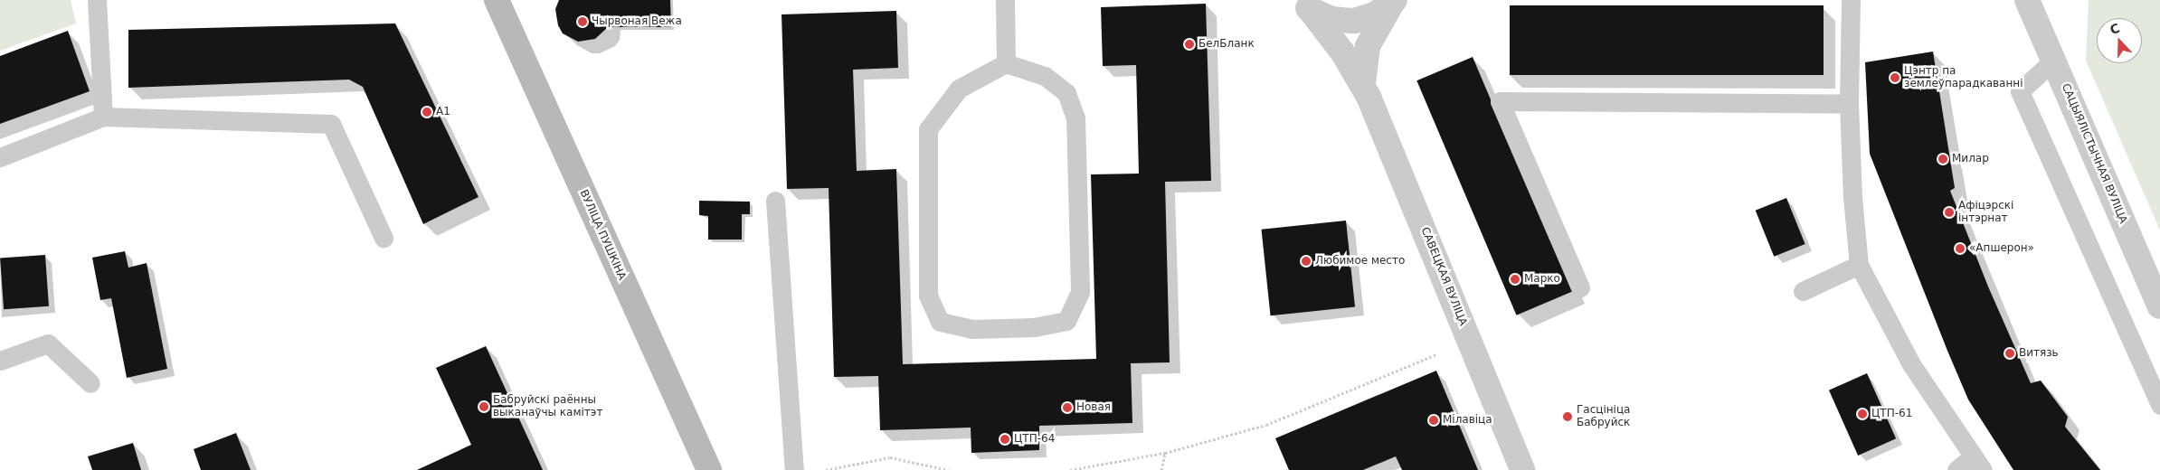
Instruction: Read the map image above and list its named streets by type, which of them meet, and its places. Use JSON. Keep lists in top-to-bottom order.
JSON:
{
  "streets": {
    "main road": ["ВУЛІЦА ПУШКІНА"],
    "street": ["САЦЫЯЛІСТЫЧНАЯ ВУЛІЦА", "САВЕЦКАЯ ВУЛІЦА"]
  },
  "places": [
    "Чырвоная Вежа",
    "БелБланк",
    "Цэнтр па землеўпарадкаванні",
    "A1",
    "Милар",
    "Афіцэрскі інтэрнат",
    "«Апшерон»",
    "Любимое место",
    "Марко",
    "Витязь",
    "Бабруйскі раённы выканаўчы камітэт",
    "Новая",
    "ЦТП-61",
    "Гасцініца Бабруйск",
    "Мiлавiца",
    "ЦТП-64"
  ],
  "north": "top"
}
